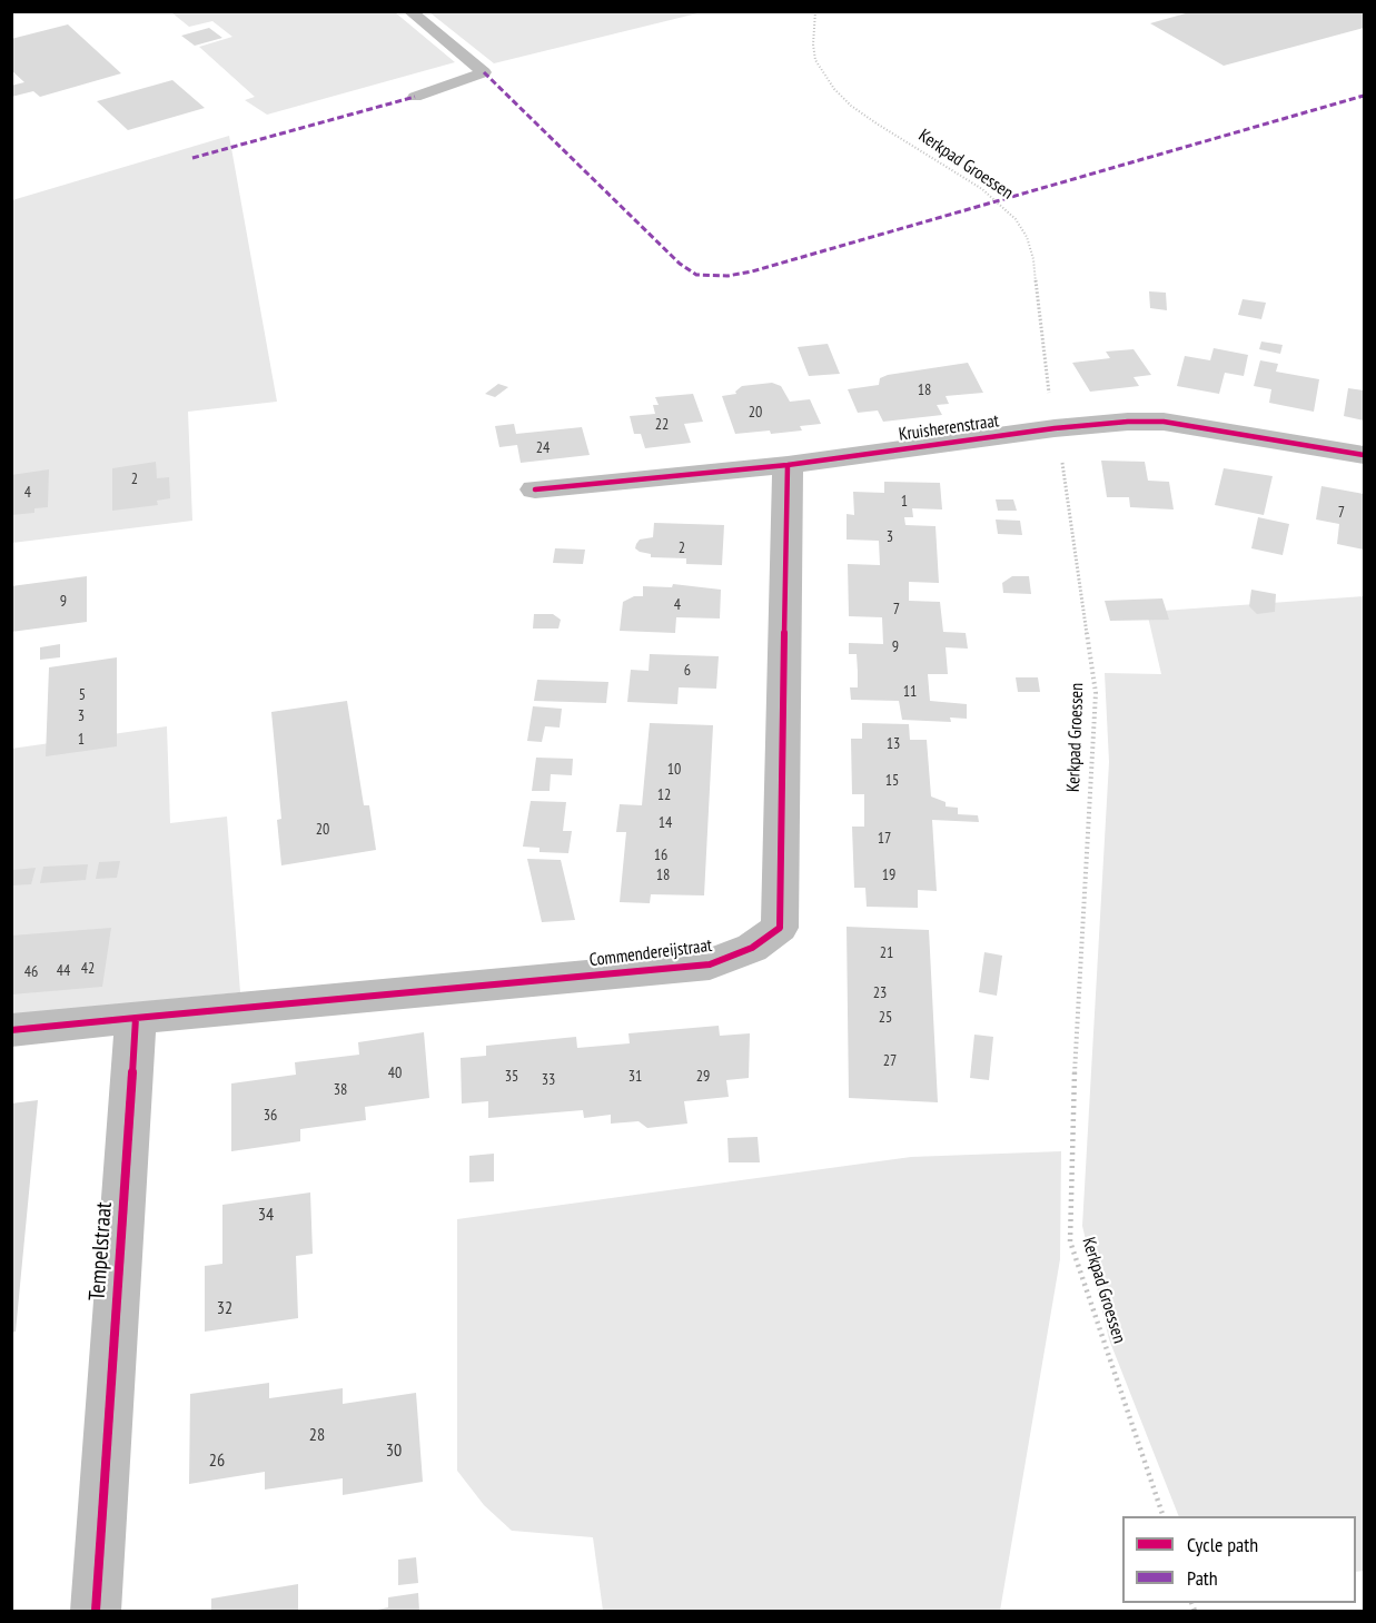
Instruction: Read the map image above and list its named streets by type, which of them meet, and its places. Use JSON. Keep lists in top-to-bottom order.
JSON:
{
  "streets": {
    "street": ["Kruisherenstraat", "Commendereijstraat", "Tempelstraat"],
    "path": ["Kerkpad Groessen"]
  },
  "crossings": [
    ["Kerkpad Groessen", "Kruisherenstraat"],
    ["Kruisherenstraat", "Commendereijstraat"],
    ["Commendereijstraat", "Tempelstraat"]
  ],
  "house_numbers": [
    "18",
    "20",
    "22",
    "24",
    "2",
    "4",
    "1",
    "7",
    "3",
    "2",
    "9",
    "4",
    "7",
    "9",
    "6",
    "11",
    "5",
    "3",
    "1",
    "13",
    "10",
    "15",
    "12",
    "14",
    "20",
    "17",
    "16",
    "18",
    "19",
    "21",
    "42",
    "44",
    "46",
    "23",
    "25",
    "27",
    "40",
    "35",
    "31",
    "29",
    "33",
    "38",
    "36",
    "34",
    "32",
    "28",
    "30",
    "26"
  ],
  "legend": ["Cycle path", "Path"]
}
